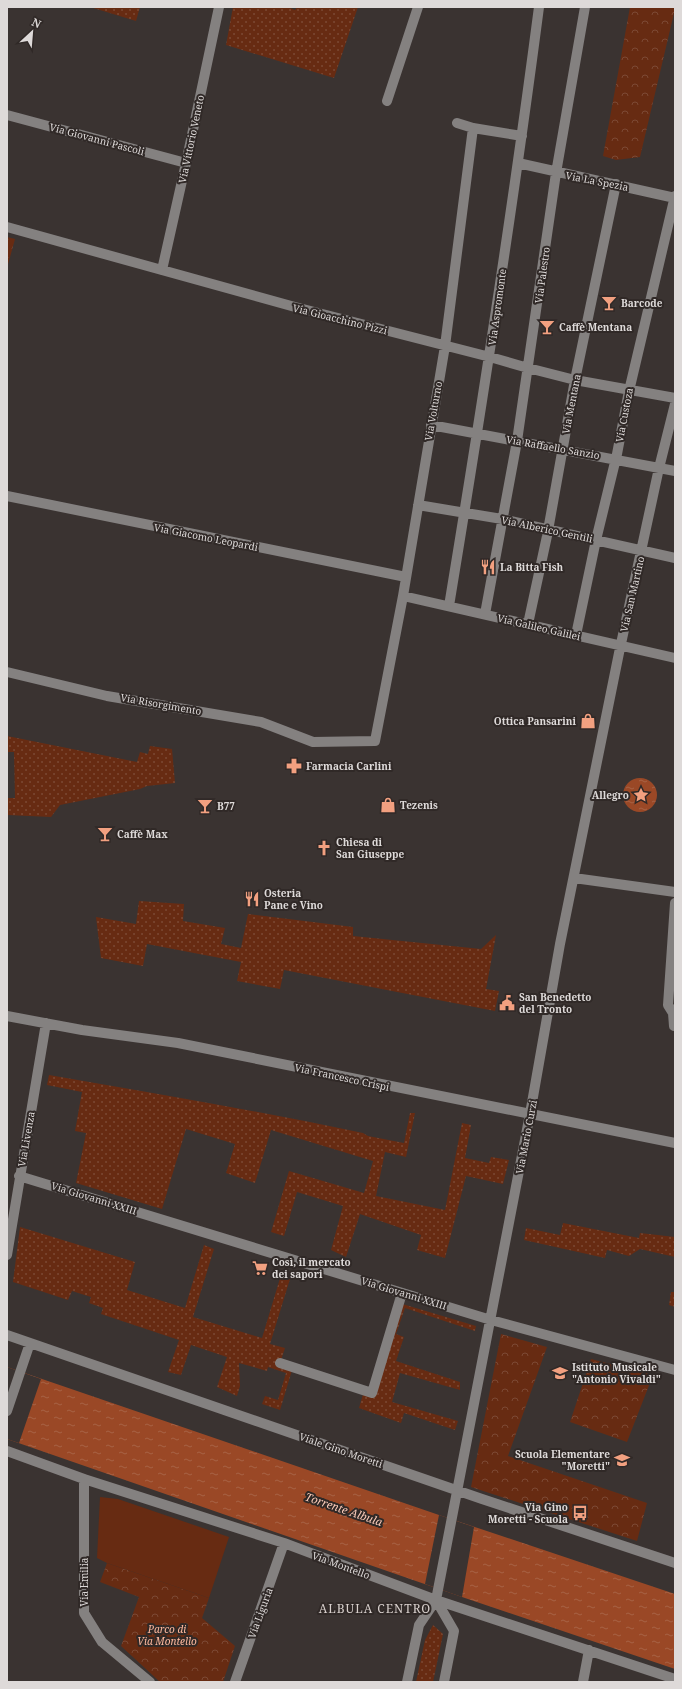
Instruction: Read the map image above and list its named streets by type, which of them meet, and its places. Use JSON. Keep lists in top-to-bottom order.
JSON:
{
  "streets": {
    "street": [
      "Via Giovanni Pascoli",
      "Via Vittorio Veneto",
      "Via La Spezia",
      "Via Palestro",
      "Via Aspromonte",
      "Via Gioacchino Pizzi",
      "Via Mentana",
      "Via Volturno",
      "Via Custoza",
      "Via Raffaello Sanzio",
      "Via Alberico Gentili",
      "Via Giacomo Leopardi",
      "Via San Martino",
      "Via Galileo Galilei",
      "Via Risorgimento",
      "Via Francesco Crispi",
      "Via Mario Curzi",
      "Via Livenza",
      "Via Giovanni XXIII",
      "Viale Gino Moretti",
      "Via Montello",
      "Via Emilia",
      "Via Liguria"
    ]
  },
  "crossings": [
    ["Via Giovanni Pascoli", "Via Vittorio Veneto"],
    ["Via Vittorio Veneto", "Via Gioacchino Pizzi"],
    ["Via La Spezia", "Via Palestro"],
    ["Via La Spezia", "Via Aspromonte"],
    ["Via La Spezia", "Via Mentana"],
    ["Via La Spezia", "Via Custoza"],
    ["Via Palestro", "Via Gioacchino Pizzi"],
    ["Via Palestro", "Via Raffaello Sanzio"],
    ["Via Palestro", "Via Alberico Gentili"],
    ["Via Palestro", "Via Galileo Galilei"],
    ["Via Aspromonte", "Via Gioacchino Pizzi"],
    ["Via Aspromonte", "Via Raffaello Sanzio"],
    ["Via Aspromonte", "Via Alberico Gentili"],
    ["Via Aspromonte", "Via Galileo Galilei"],
    ["Via Gioacchino Pizzi", "Via Mentana"],
    ["Via Gioacchino Pizzi", "Via Volturno"],
    ["Via Gioacchino Pizzi", "Via Custoza"],
    ["Via Mentana", "Via Raffaello Sanzio"],
    ["Via Mentana", "Via Alberico Gentili"],
    ["Via Mentana", "Via Galileo Galilei"],
    ["Via Volturno", "Via Raffaello Sanzio"],
    ["Via Volturno", "Via Alberico Gentili"],
    ["Via Volturno", "Via Giacomo Leopardi"],
    ["Via Volturno", "Via Galileo Galilei"],
    ["Via Volturno", "Via Risorgimento"],
    ["Via Custoza", "Via Raffaello Sanzio"],
    ["Via Custoza", "Via Alberico Gentili"],
    ["Via Custoza", "Via Galileo Galilei"],
    ["Via Raffaello Sanzio", "Via San Martino"],
    ["Via Alberico Gentili", "Via San Martino"],
    ["Via San Martino", "Via Galileo Galilei"],
    ["Via San Martino", "Via Mario Curzi"],
    ["Via Francesco Crispi", "Via Mario Curzi"],
    ["Via Francesco Crispi", "Via Livenza"],
    ["Via Mario Curzi", "Via Giovanni XXIII"],
    ["Via Mario Curzi", "Viale Gino Moretti"],
    ["Via Mario Curzi", "Via Montello"],
    ["Via Livenza", "Via Giovanni XXIII"],
    ["Via Montello", "Via Emilia"],
    ["Via Montello", "Via Liguria"]
  ],
  "districts": ["ALBULA CENTRO"],
  "water": ["Torrente Albula"],
  "parks": ["Parco di Via Montello"],
  "places": {
    "bar": [
      "Barcode",
      "Caffè Mentana",
      "B77",
      "Caffè Max"
    ],
    "restaurant": ["La Bitta Fish", "Osteria Pane e Vino"],
    "shop": ["Ottica Pansarini", "Tezenis"],
    "pharmacy": ["Farmacia Carlini"],
    "place": ["Allegro"],
    "church": ["Chiesa di San Giuseppe"],
    "public building": ["San Benedetto del Tronto"],
    "supermarket": ["Così, il mercato dei sapori"],
    "school or university": ["Istituto Musicale \"Antonio Vivaldi\"", "Scuola Elementare \"Moretti\""],
    "bus stop": ["Via Gino Moretti - Scuola"]
  },
  "north": "top right"
}
